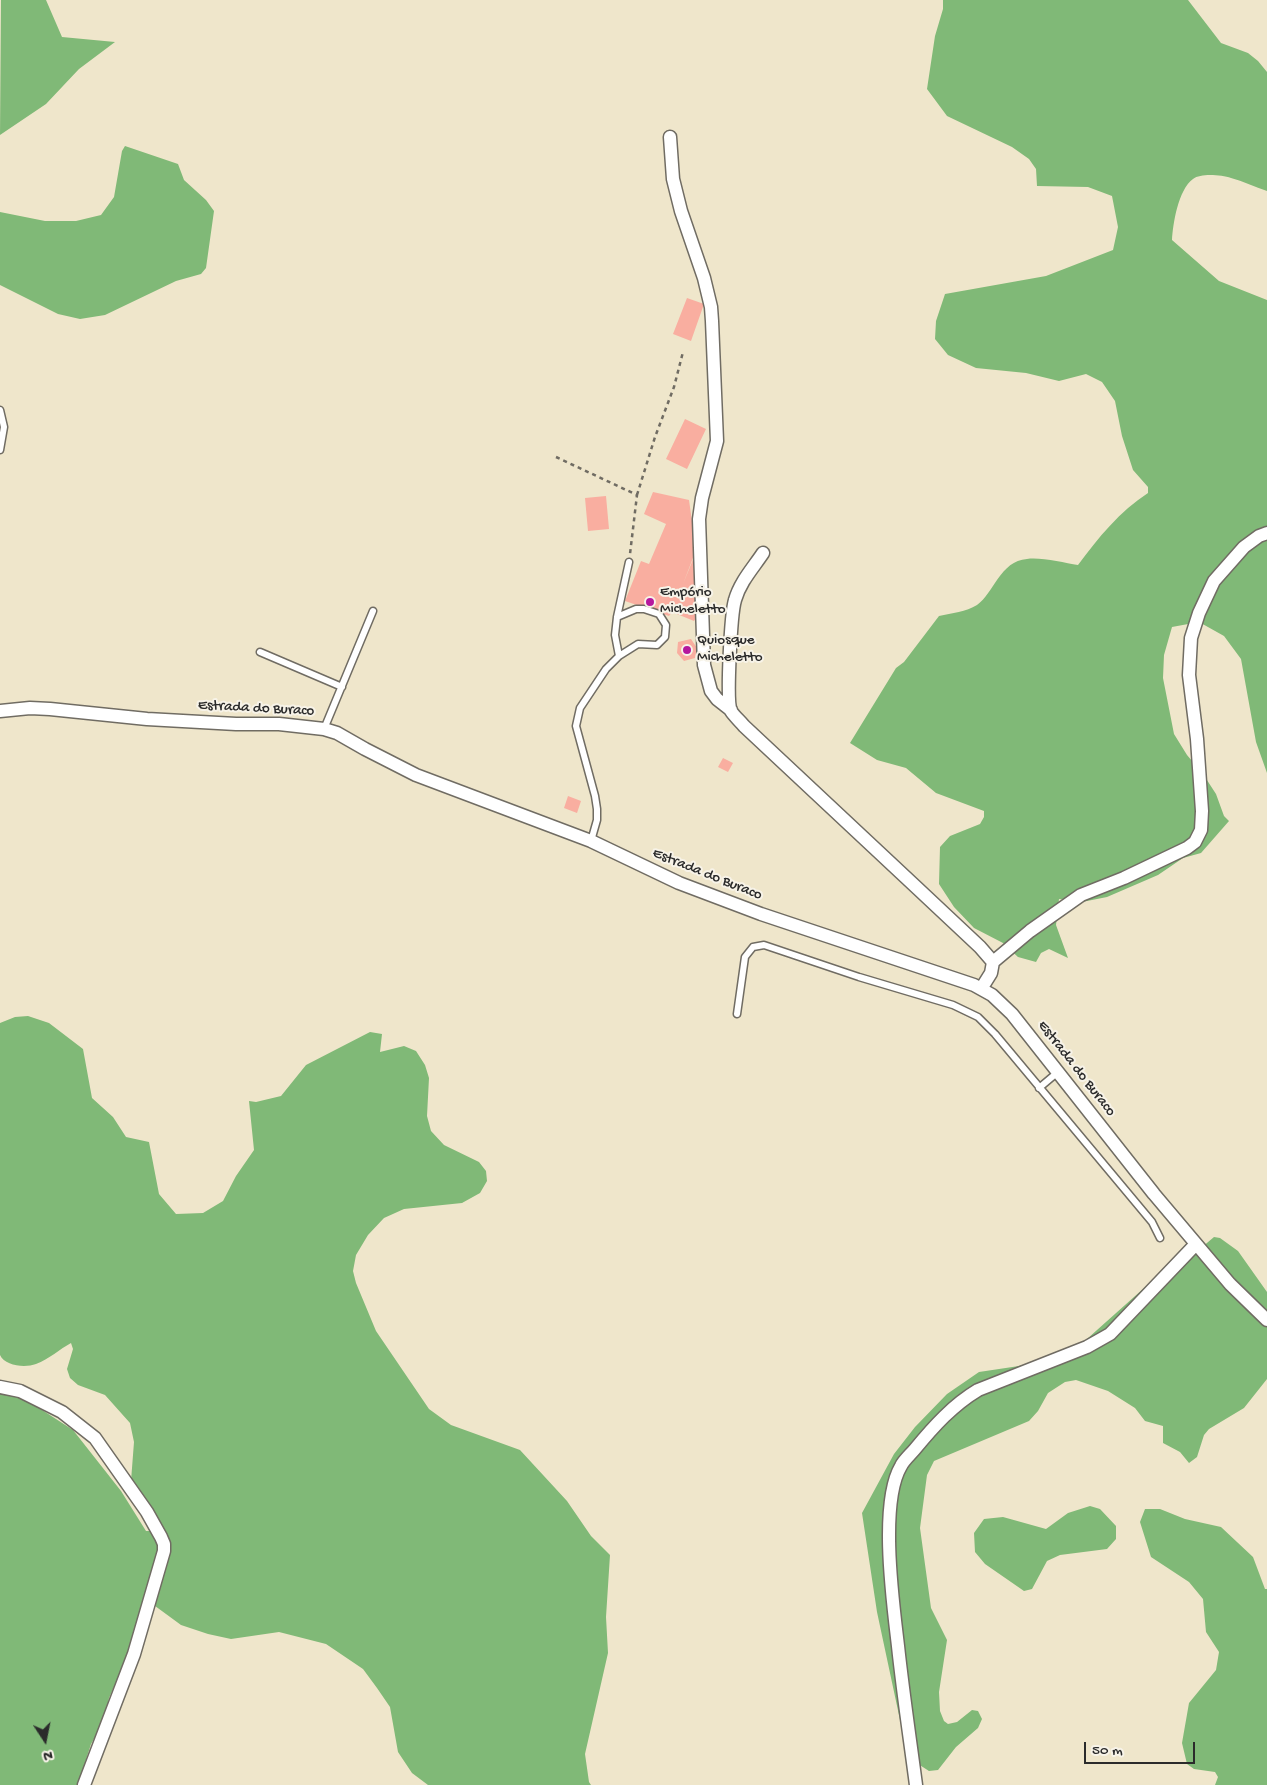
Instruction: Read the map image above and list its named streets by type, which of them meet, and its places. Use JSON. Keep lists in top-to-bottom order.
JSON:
{
  "streets": {
    "street": ["Estrada do Buraco"]
  },
  "places": ["Empório Micheletto", "Quiosque Micheletto"],
  "scale_bar": "50 m",
  "north": "bottom"
}
